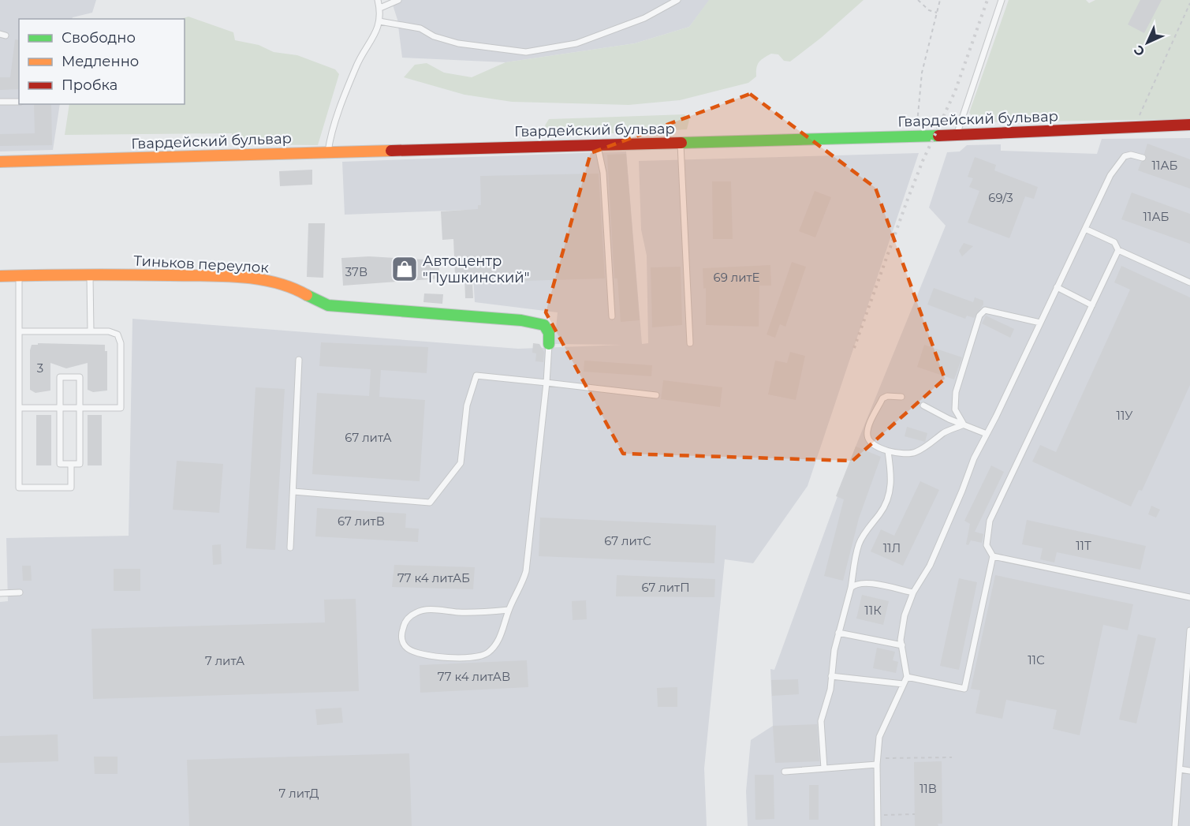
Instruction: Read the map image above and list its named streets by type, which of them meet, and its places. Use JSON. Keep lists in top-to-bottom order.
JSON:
{
  "streets": {
    "street": ["Гвардейский бульвар", "Тиньков переулок"]
  },
  "places": {
    "shop": ["Автоцентр \"Пушкинский\""]
  },
  "house_numbers": [
    "11АБ",
    "69/3",
    "11АБ",
    "37В",
    "69 литЕ",
    "3",
    "11У",
    "67 литА",
    "67 литВ",
    "67 литС",
    "11Т",
    "11Л",
    "77 к4 литАБ",
    "67 литП",
    "11К",
    "11С",
    "7 литА",
    "77 к4 литАВ",
    "11В",
    "7 литД"
  ],
  "legend": ["Свободно", "Медленно", "Пробка"],
  "north": "bottom left"
}
